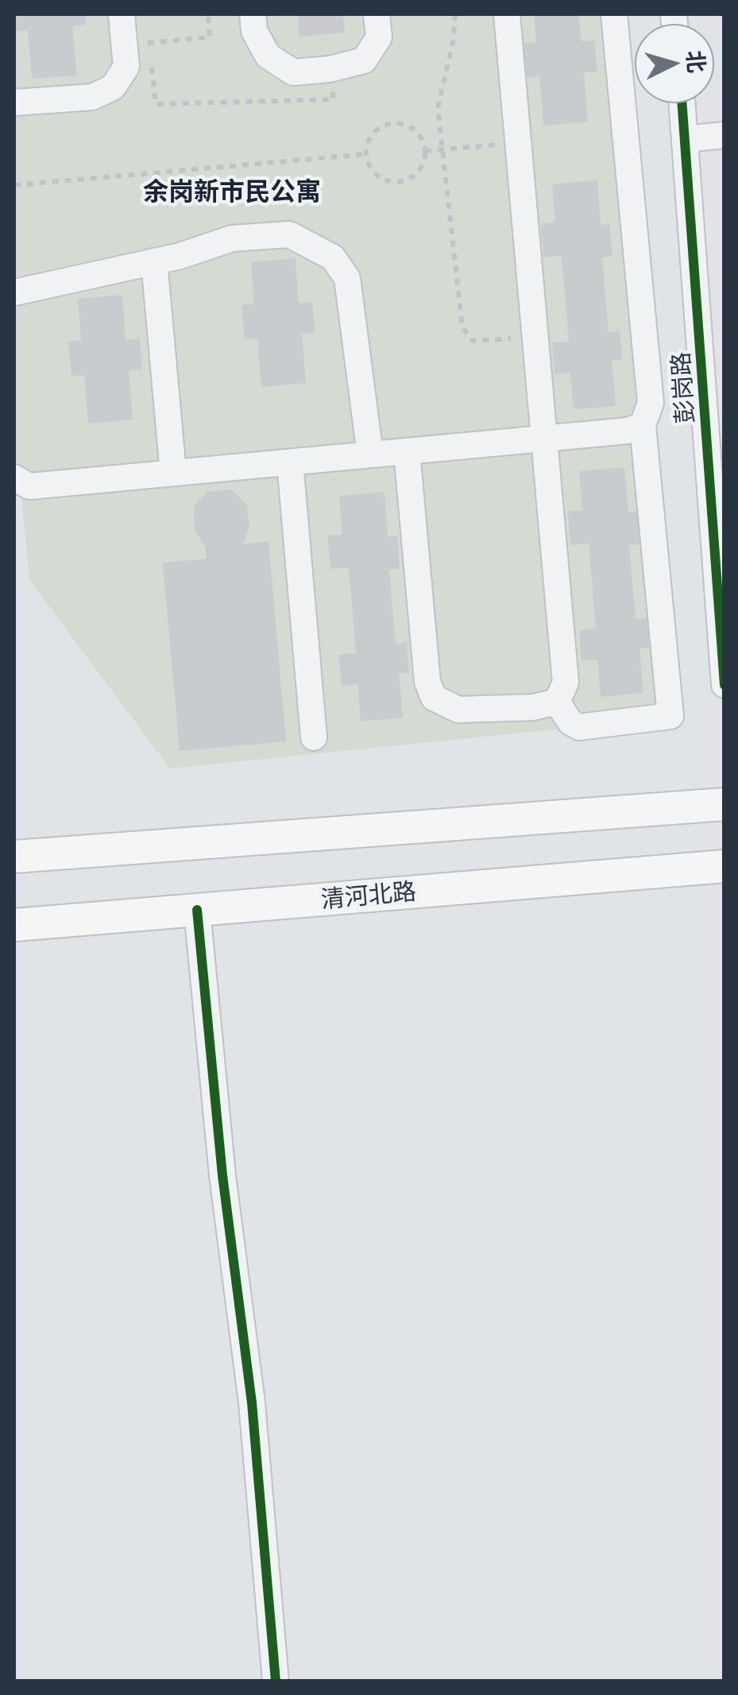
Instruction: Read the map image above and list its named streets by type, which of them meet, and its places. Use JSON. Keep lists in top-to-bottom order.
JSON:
{
  "streets": {
    "main road": ["清河北路"],
    "street": ["彭岗路"]
  },
  "districts": ["余岗新市民公寓"],
  "north": "right"
}
